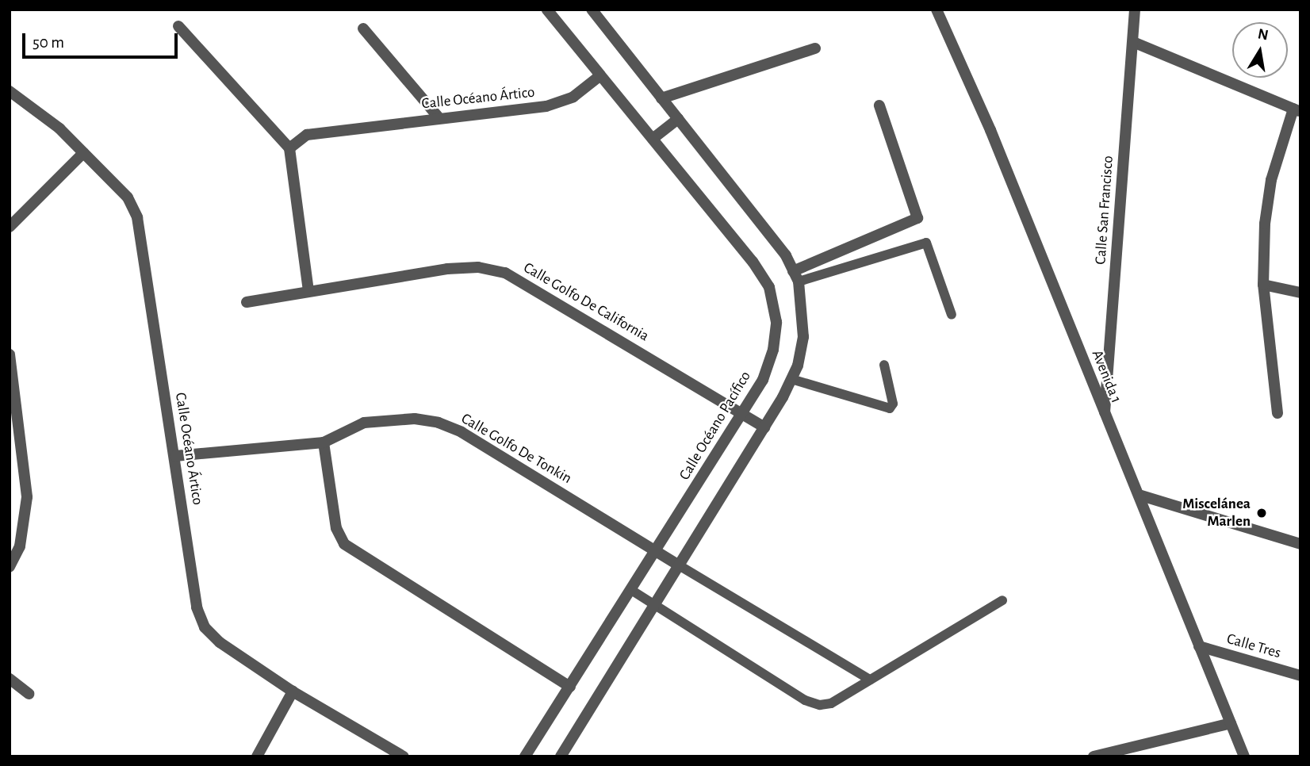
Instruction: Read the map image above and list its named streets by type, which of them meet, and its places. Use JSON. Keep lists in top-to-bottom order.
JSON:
{
  "streets": {
    "street": [
      "Calle Océano Ártico",
      "Calle San Francisco",
      "Calle Golfo De California",
      "Avenida 1",
      "Calle Océano Pacífico",
      "Calle Golfo De Tonkin",
      "Calle Tres"
    ]
  },
  "crossings": [
    ["Calle Océano Ártico", "Calle Océano Pacífico"],
    ["Calle Océano Ártico", "Calle Golfo De Tonkin"],
    ["Calle San Francisco", "Avenida 1"],
    ["Calle Golfo De California", "Calle Océano Pacífico"],
    ["Avenida 1", "Calle Tres"],
    ["Calle Océano Pacífico", "Calle Golfo De Tonkin"]
  ],
  "places": ["Miscelánea Marlen"],
  "scale_bar": "50 m",
  "north": "top"
}
